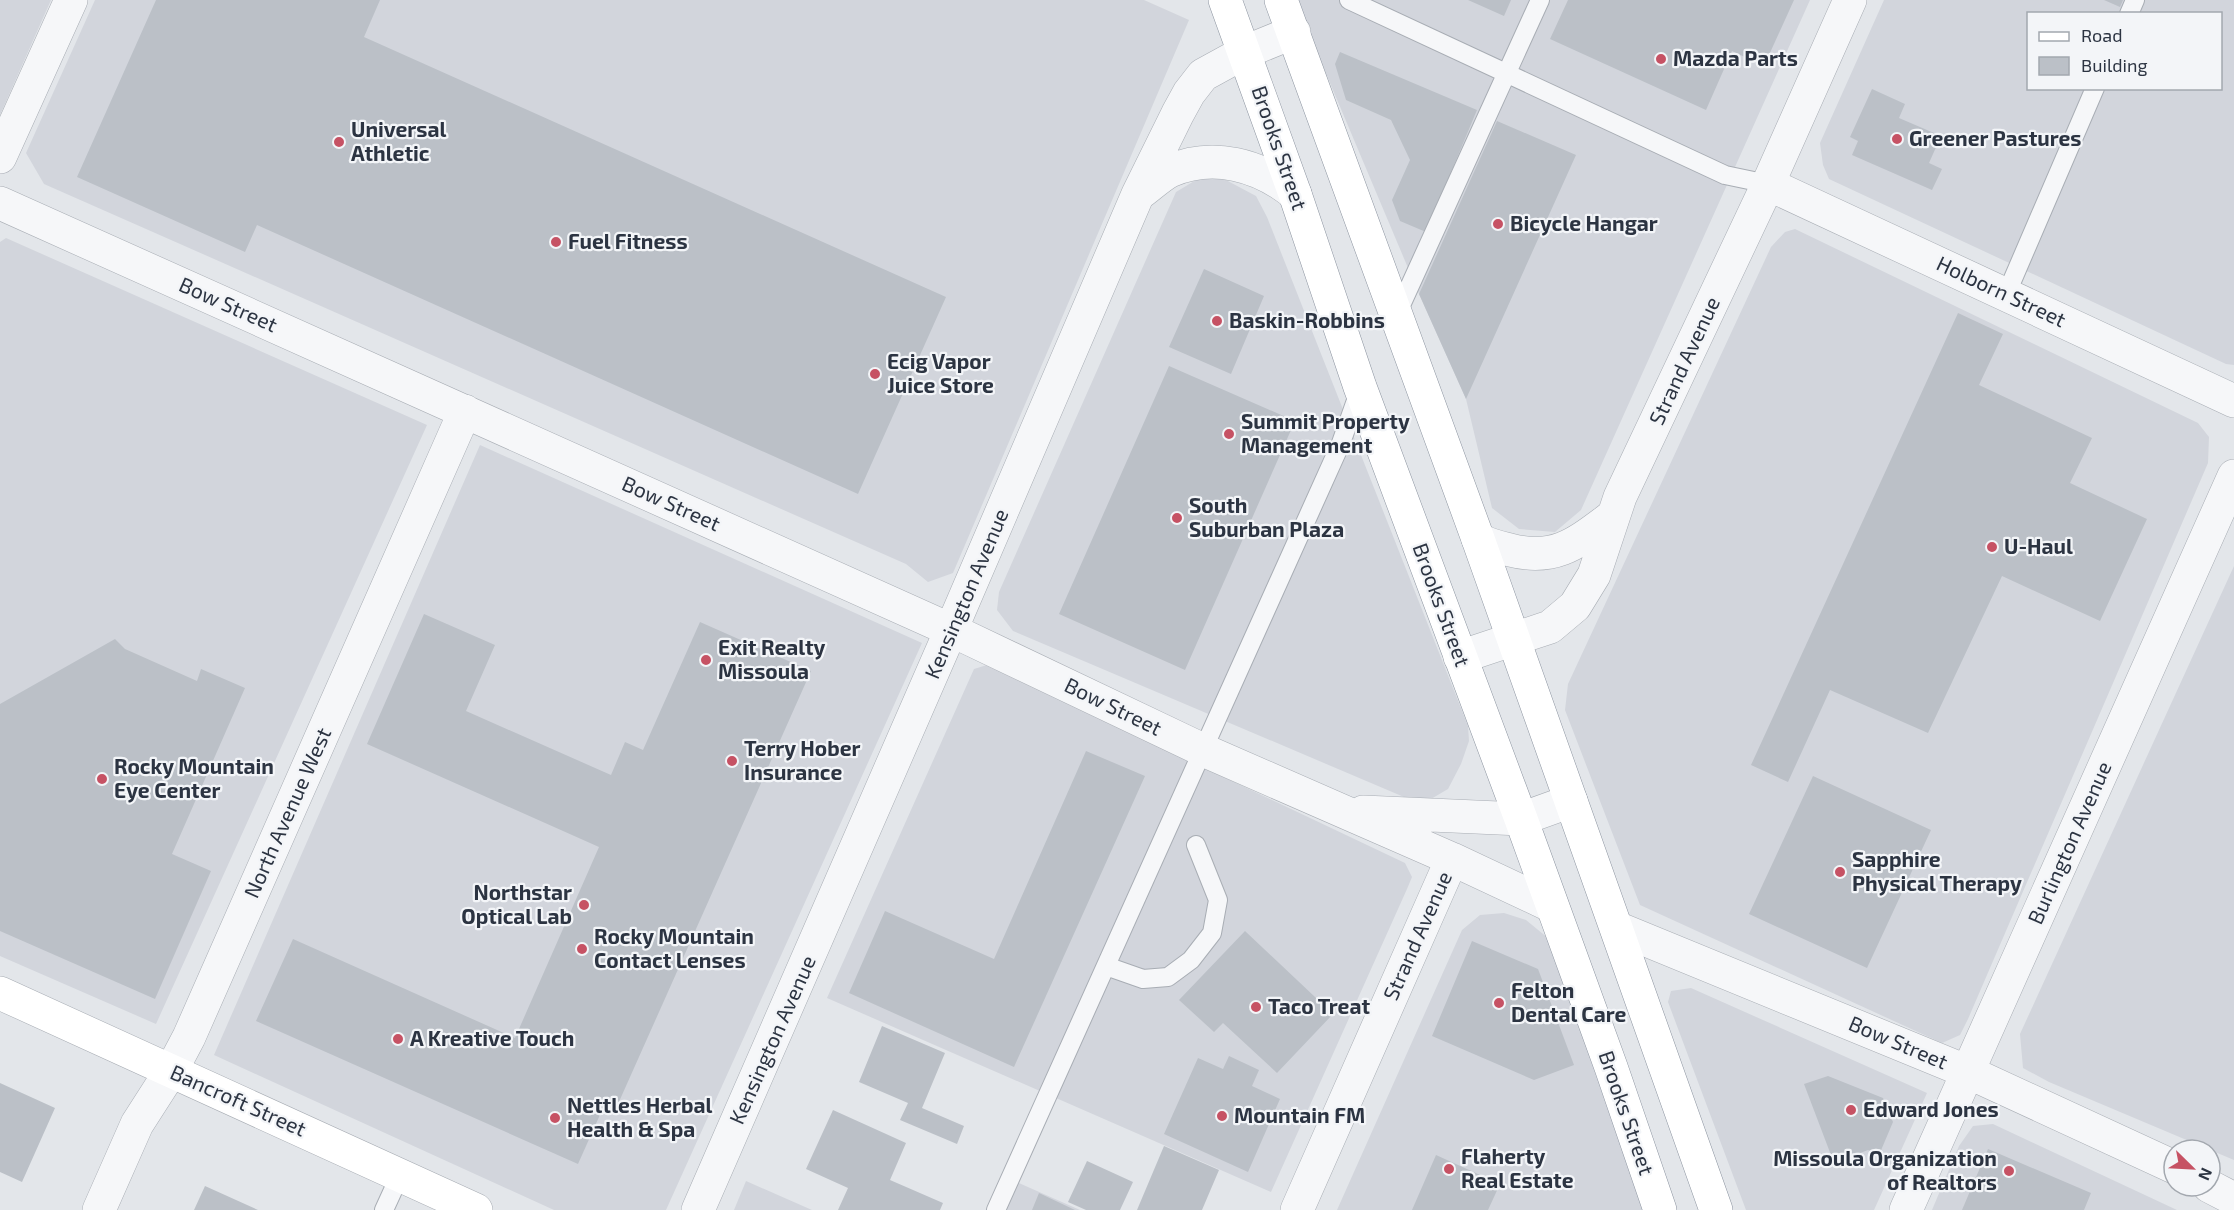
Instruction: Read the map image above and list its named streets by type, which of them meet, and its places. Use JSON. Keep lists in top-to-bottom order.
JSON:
{
  "streets": {
    "main road": ["Brooks Street", "Bancroft Street"],
    "street": [
      "Holborn Street",
      "Bow Street",
      "Strand Avenue",
      "Kensington Avenue",
      "North Avenue West",
      "Burlington Avenue"
    ]
  },
  "crossings": [
    ["Brooks Street", "Bow Street"],
    ["Brooks Street", "Strand Avenue"],
    ["Brooks Street", "Kensington Avenue"],
    ["Holborn Street", "Strand Avenue"],
    ["Bow Street", "Strand Avenue"],
    ["Bow Street", "Kensington Avenue"],
    ["Bow Street", "North Avenue West"],
    ["Bow Street", "Burlington Avenue"],
    ["North Avenue West", "Bancroft Street"]
  ],
  "places": [
    "Mazda Parts",
    "Greener Pastures",
    "Universal Athletic",
    "Bicycle Hangar",
    "Fuel Fitness",
    "Baskin-Robbins",
    "Ecig Vapor Juice Store",
    "Summit Property Management",
    "South Suburban Plaza",
    "U-Haul",
    "Exit Realty Missoula",
    "Terry Hober Insurance",
    "Rocky Mountain Eye Center",
    "Sapphire Physical Therapy",
    "Northstar Optical Lab",
    "Rocky Mountain Contact Lenses",
    "Felton Dental Care",
    "Taco Treat",
    "A Kreative Touch",
    "Edward Jones",
    "Mountain FM",
    "Nettles Herbal Health & Spa",
    "Flaherty Real Estate",
    "Missoula Organization of Realtors"
  ],
  "legend": ["Road", "Building"],
  "north": "bottom right"
}
